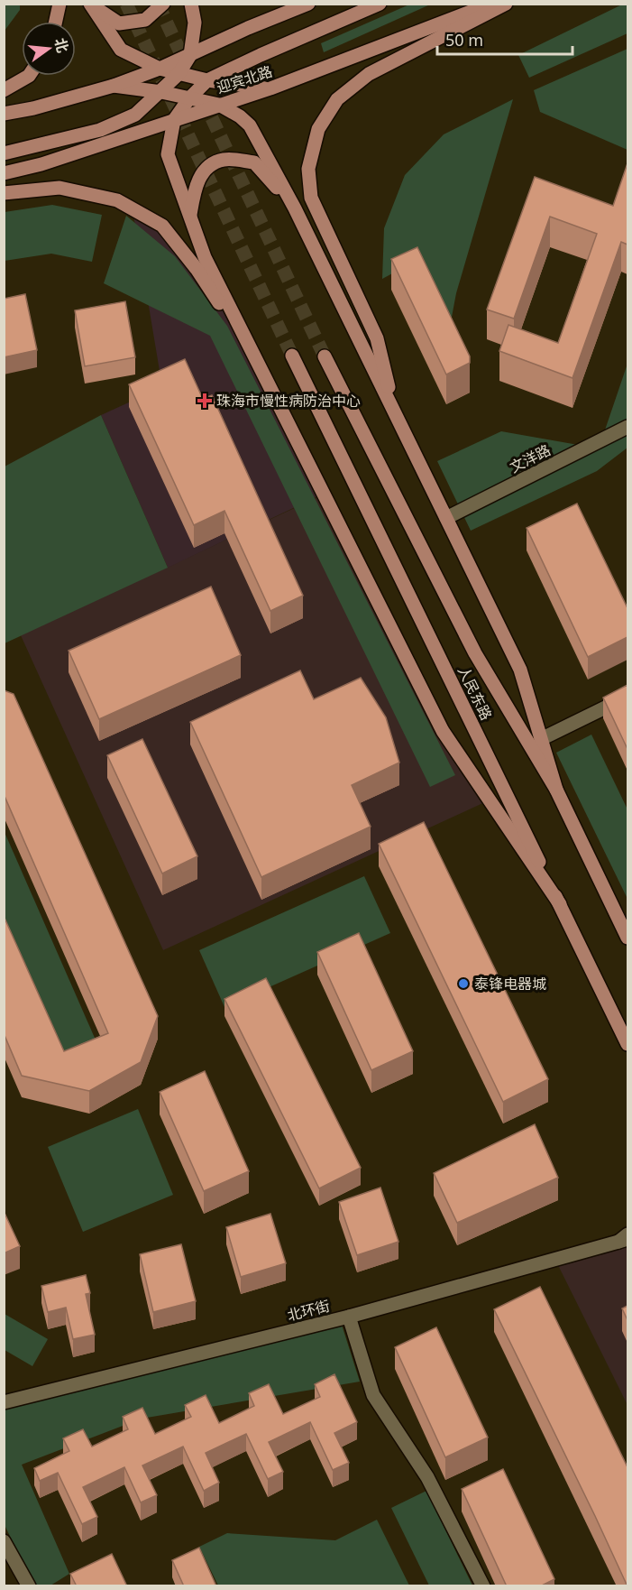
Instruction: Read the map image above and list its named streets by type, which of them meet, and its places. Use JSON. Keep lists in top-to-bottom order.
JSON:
{
  "streets": {
    "main road": ["迎宾北路", "人民东路"],
    "street": ["文洋路", "北环街"]
  },
  "places": {
    "health": ["珠海市慢性病防治中心"],
    "other": ["泰锋电器城"]
  },
  "scale_bar": "50 m",
  "north": "right"
}
